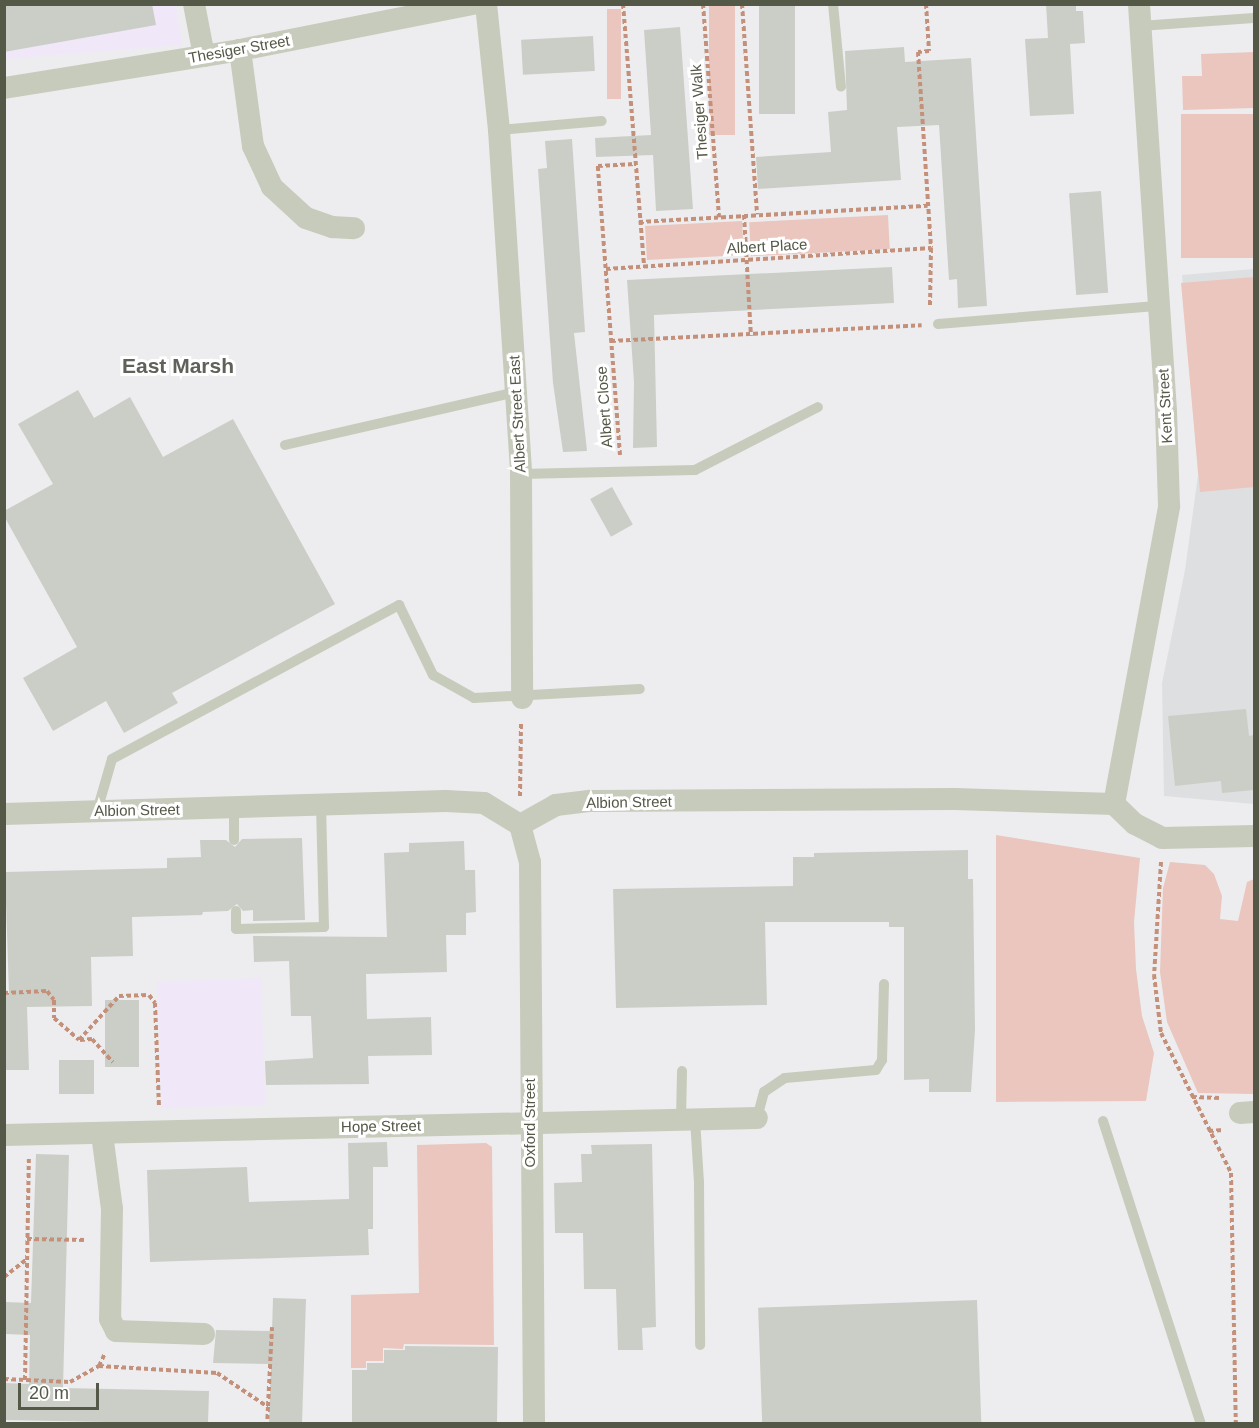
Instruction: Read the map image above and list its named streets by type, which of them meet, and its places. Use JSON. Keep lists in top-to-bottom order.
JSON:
{
  "streets": {
    "street": [
      "Thesiger Street",
      "Kent Street",
      "Albert Street East",
      "Albion Street",
      "Oxford Street",
      "Hope Street"
    ],
    "path": ["Thesiger Walk", "Albert Place", "Albert Close"]
  },
  "crossings": [
    ["Thesiger Walk", "Albert Place"],
    ["Kent Street", "Albion Street"],
    ["Albion Street", "Oxford Street"],
    ["Oxford Street", "Hope Street"]
  ],
  "districts": ["East Marsh"],
  "scale_bar": "20 m"
}
